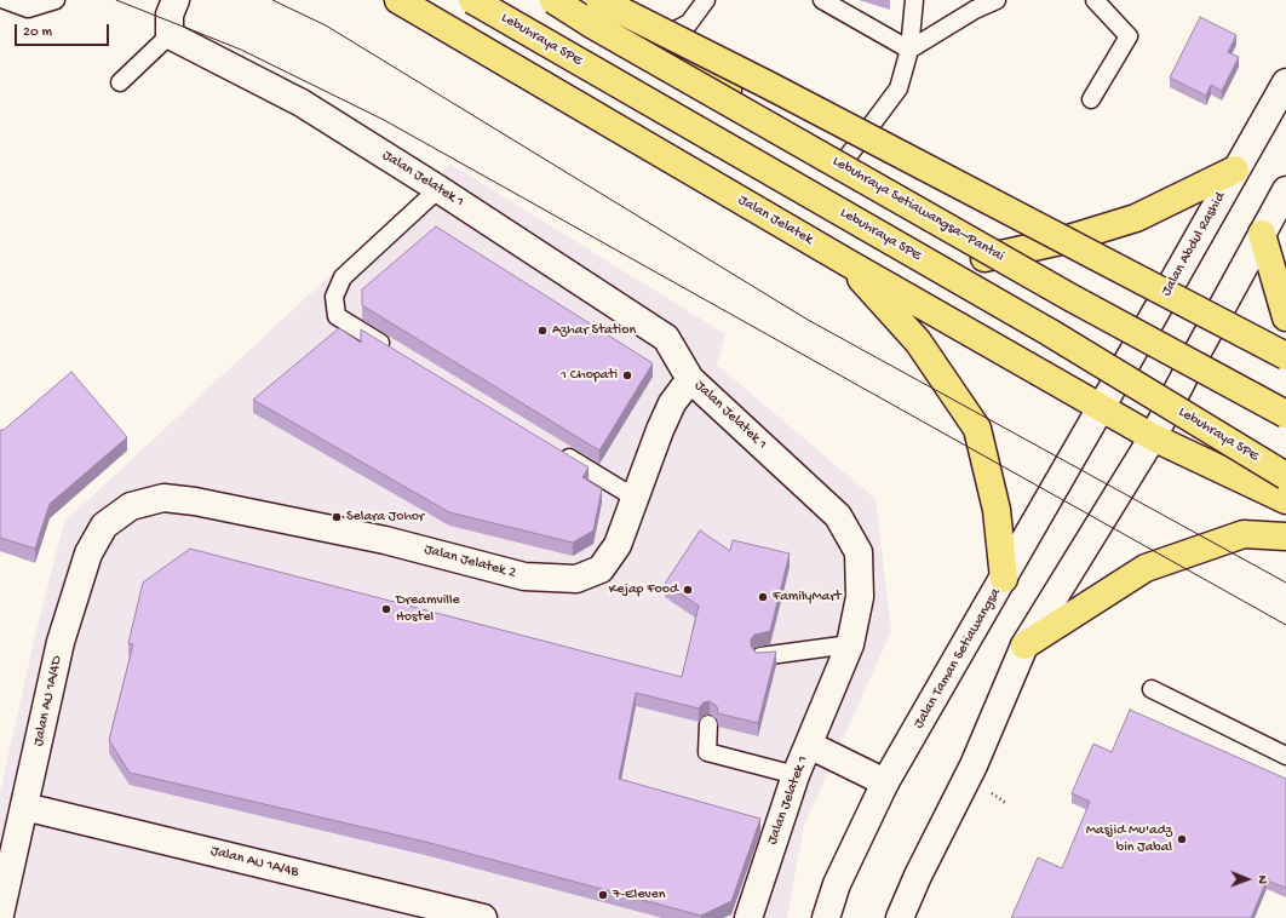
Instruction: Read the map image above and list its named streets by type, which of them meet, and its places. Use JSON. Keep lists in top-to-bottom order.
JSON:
{
  "streets": {
    "main road": ["Lebuhraya SPE", "Lebuhraya Setiawangsa–Pantai", "Jalan Jelatek"],
    "street": [
      "Jalan Jelatek 1",
      "Jalan Abdul Rashid",
      "Jalan Jelatek 2",
      "Jalan Taman Setiawangsa",
      "Jalan AU 1A/4D",
      "Jalan AU 1A/4B"
    ]
  },
  "crossings": [
    ["Jalan Jelatek 1", "Jalan Jelatek 2"],
    ["Jalan Jelatek", "Jalan Abdul Rashid"],
    ["Jalan Jelatek", "Jalan Taman Setiawangsa"],
    ["Jalan Abdul Rashid", "Jalan Taman Setiawangsa"],
    ["Jalan Jelatek 2", "Jalan AU 1A/4D"],
    ["Jalan AU 1A/4D", "Jalan AU 1A/4B"]
  ],
  "places": [
    "Azhar Station",
    "1 Chopati",
    "Selara Johor",
    "Kejap Food",
    "FamilyMart",
    "Dreamville Hostel",
    "Masjid Mu'adz bin Jabal",
    "7-Eleven"
  ],
  "scale_bar": "20 m",
  "north": "right"
}
